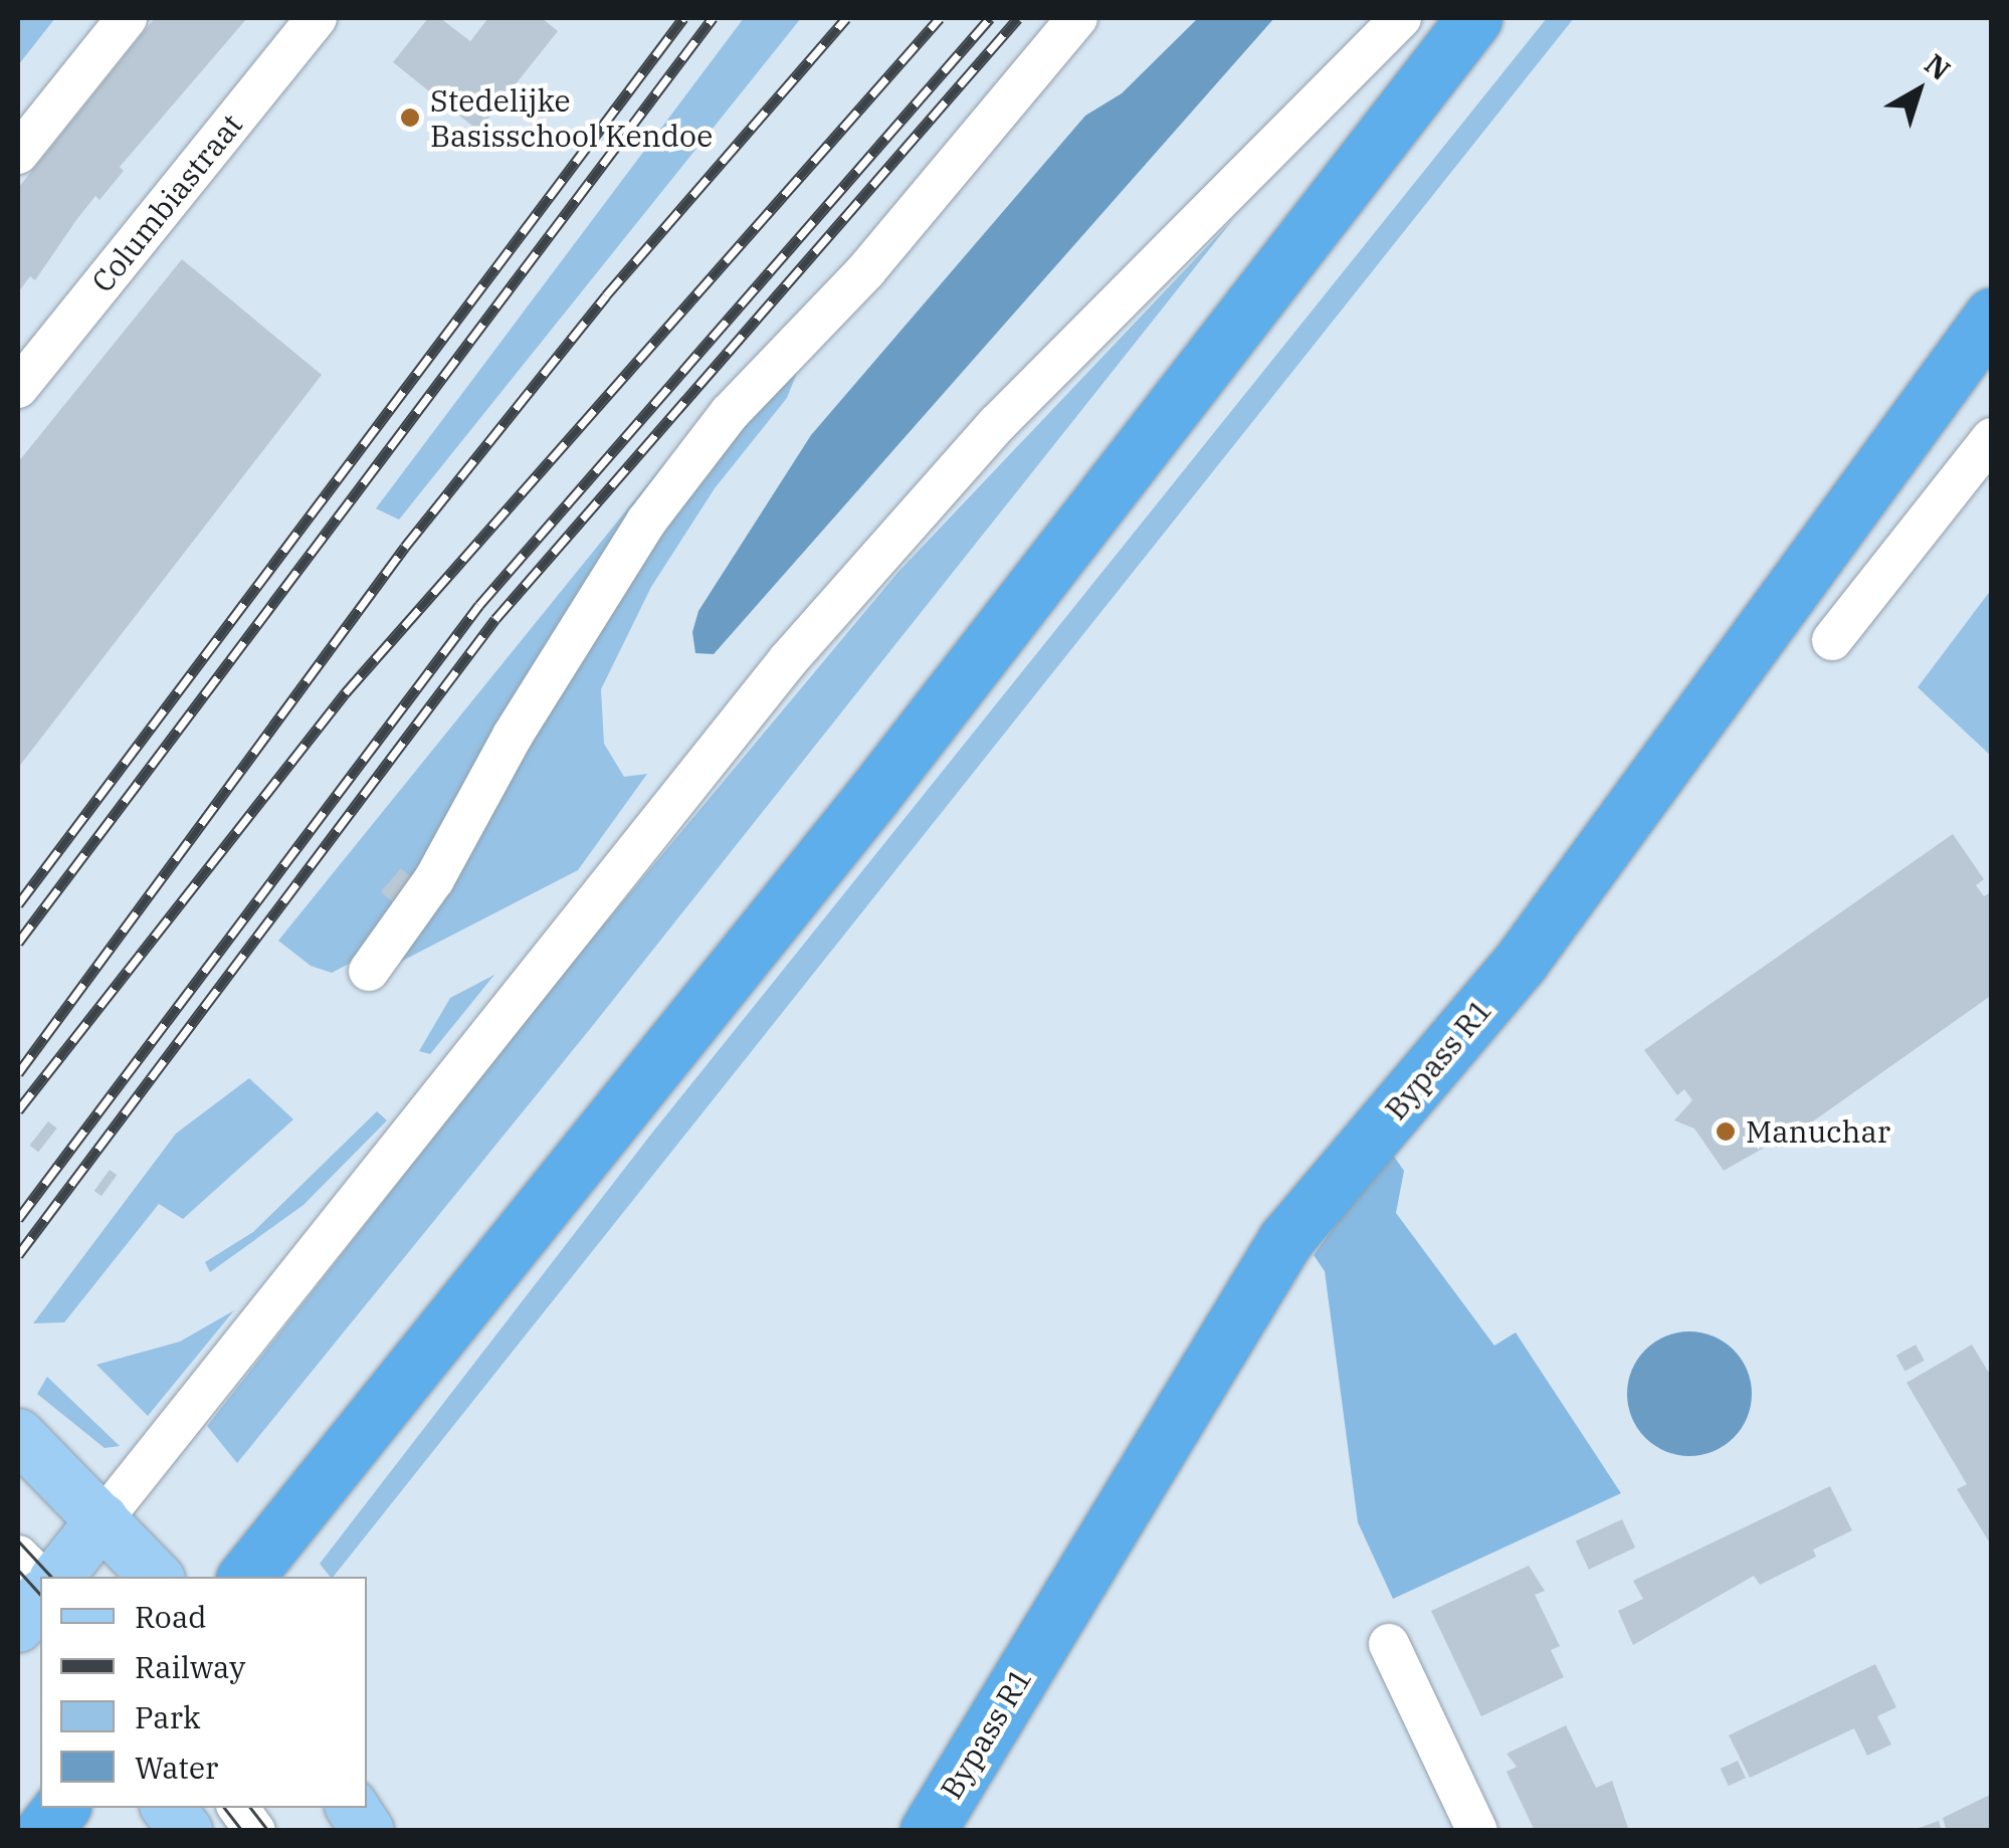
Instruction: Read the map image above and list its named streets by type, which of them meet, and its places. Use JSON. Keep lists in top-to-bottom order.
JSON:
{
  "streets": {
    "highway": ["Bypass R1"],
    "street": ["Columbiastraat"]
  },
  "places": ["Stedelijke Basisschool Kendoe", "Manuchar"],
  "legend": [
    "Road",
    "Railway",
    "Park",
    "Water"
  ],
  "north": "top right"
}
